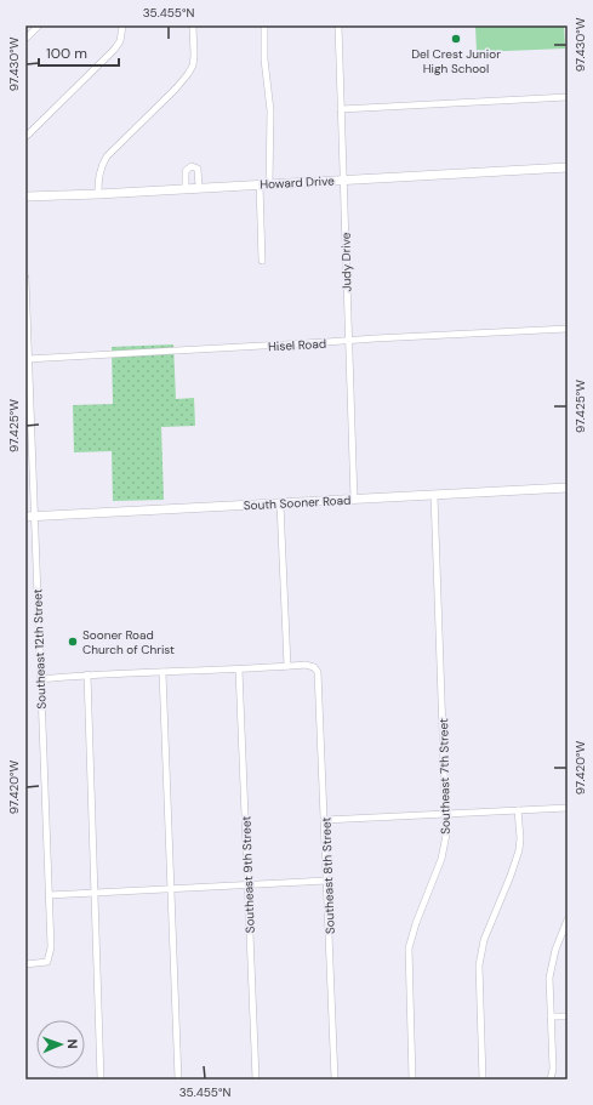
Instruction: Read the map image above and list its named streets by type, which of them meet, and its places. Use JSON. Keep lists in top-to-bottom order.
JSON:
{
  "streets": {
    "street": [
      "Howard Drive",
      "Judy Drive",
      "Hisel Road",
      "South Sooner Road",
      "Southeast 12th Street",
      "Southeast 7th Street",
      "Southeast 9th Street",
      "Southeast 8th Street"
    ]
  },
  "crossings": [
    ["Howard Drive", "Judy Drive"],
    ["Judy Drive", "Hisel Road"],
    ["Judy Drive", "South Sooner Road"],
    ["Hisel Road", "Southeast 12th Street"],
    ["South Sooner Road", "Southeast 12th Street"],
    ["South Sooner Road", "Southeast 7th Street"]
  ],
  "places": ["Del Crest Junior High School", "Sooner Road Church of Christ"],
  "scale_bar": "100 m",
  "north": "right",
  "coordinates": [
    "35.455°N",
    "97.430°W",
    "97.425°W",
    "97.420°W"
  ]
}
